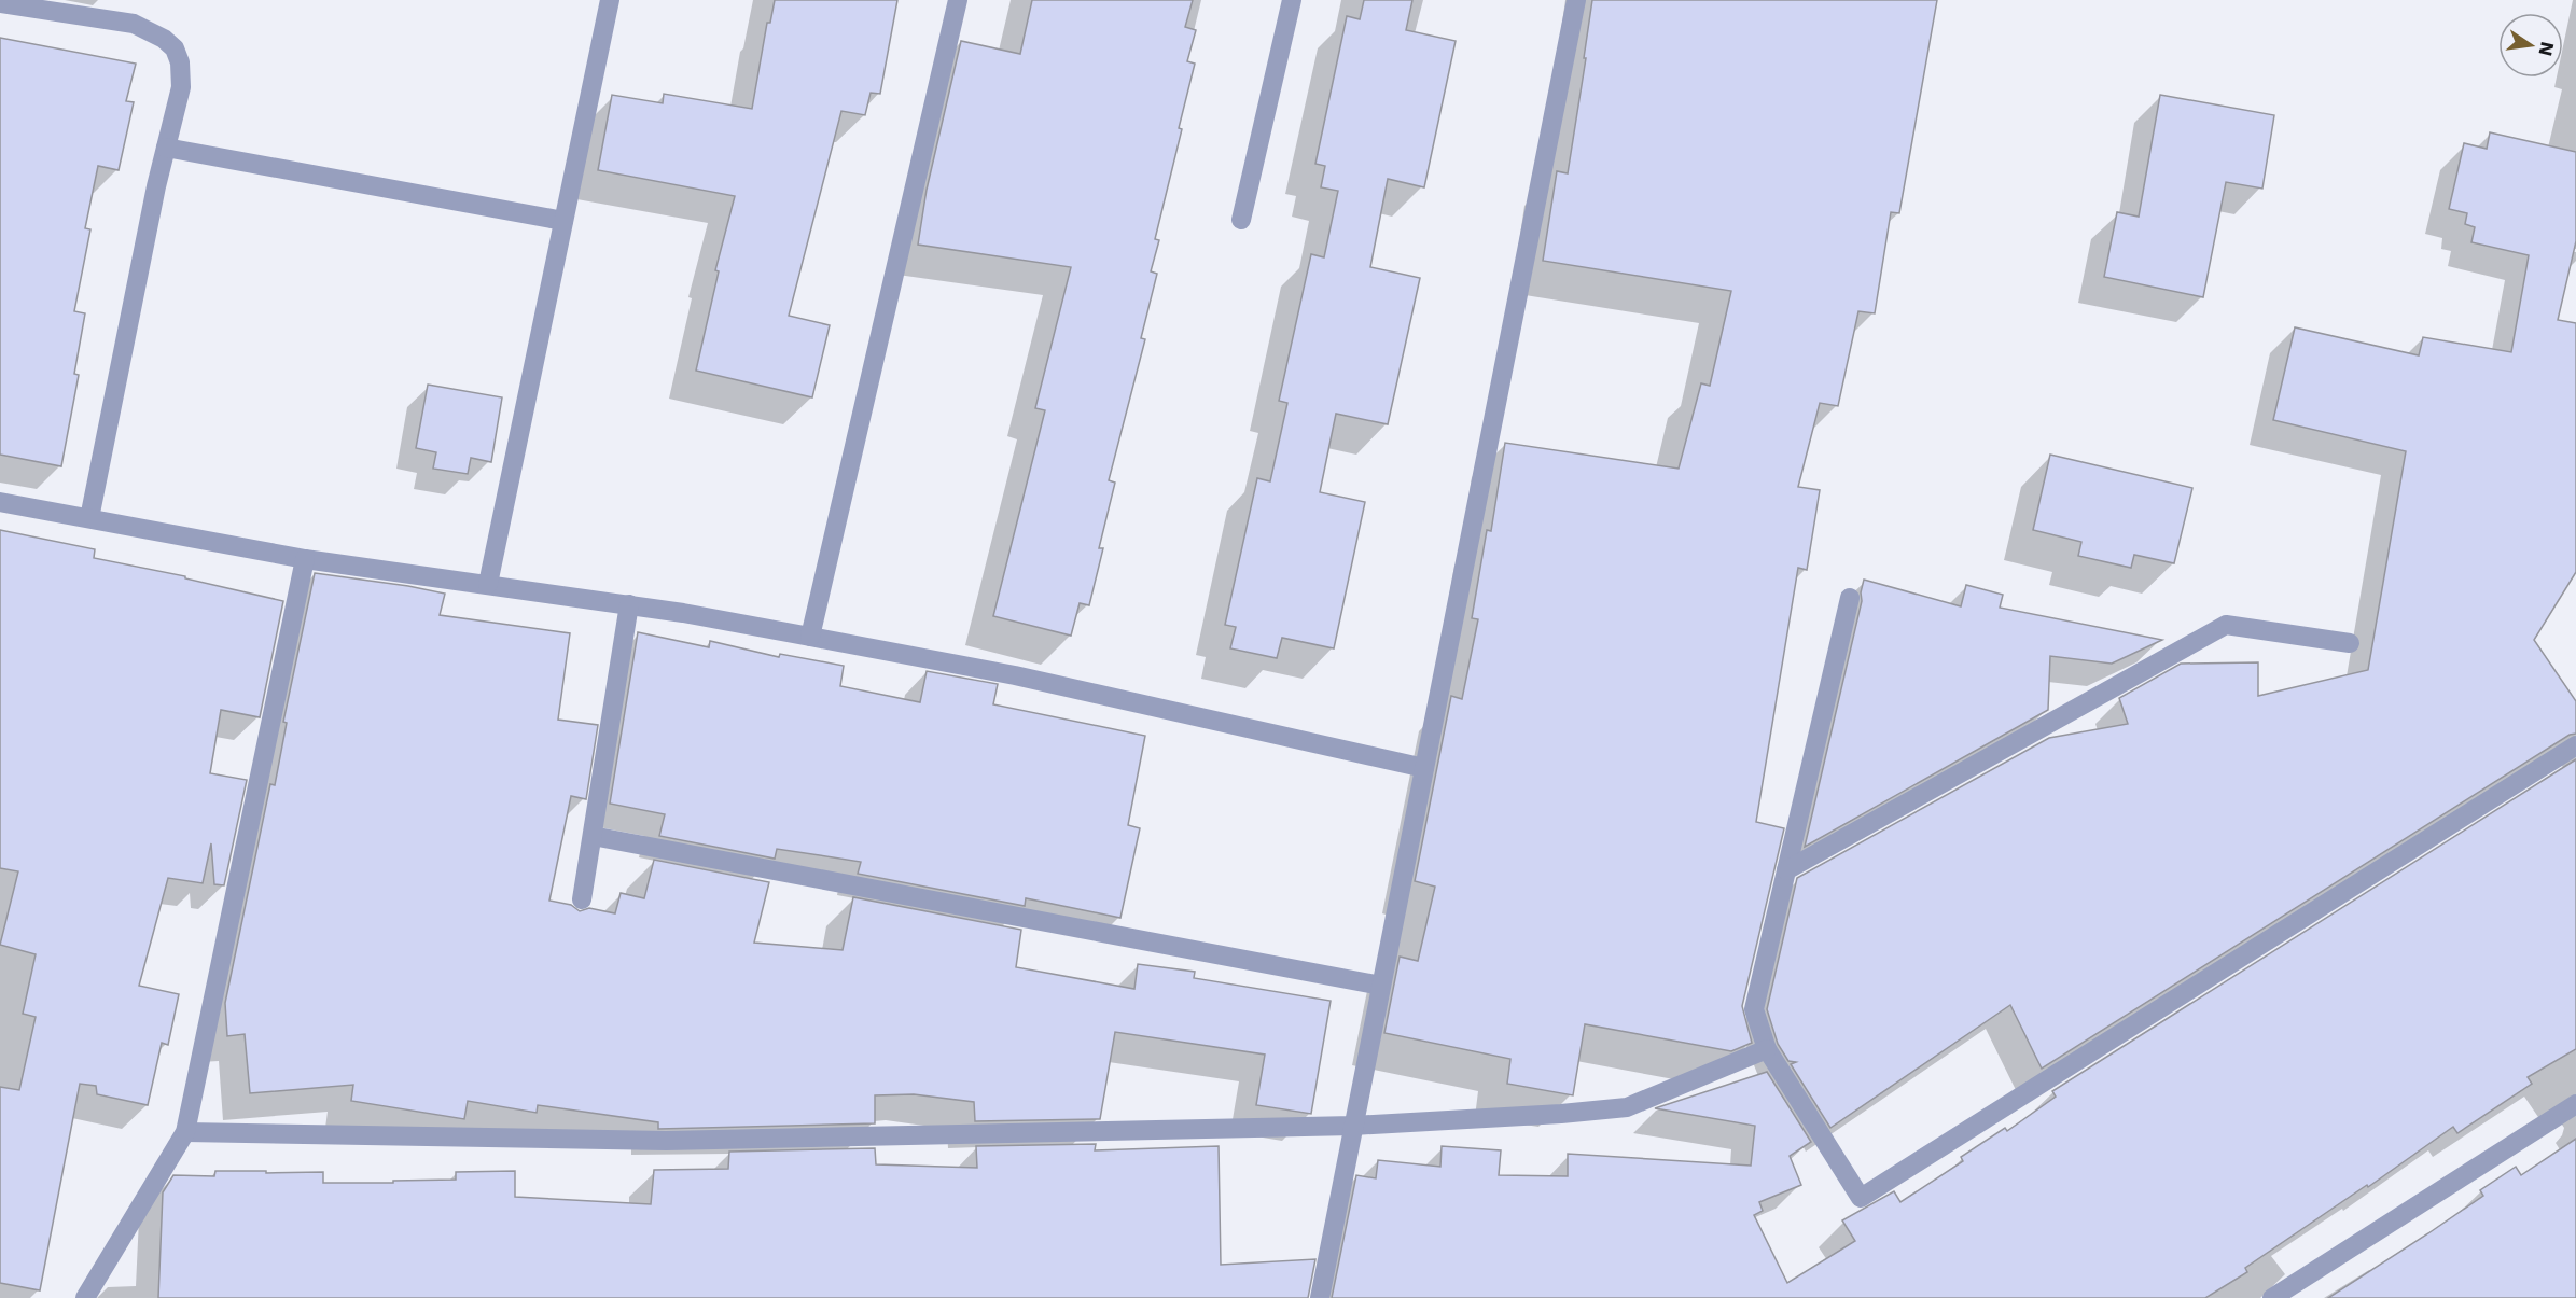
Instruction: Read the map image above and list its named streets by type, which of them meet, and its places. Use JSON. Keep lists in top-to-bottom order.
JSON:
{
  "north": "right"
}
